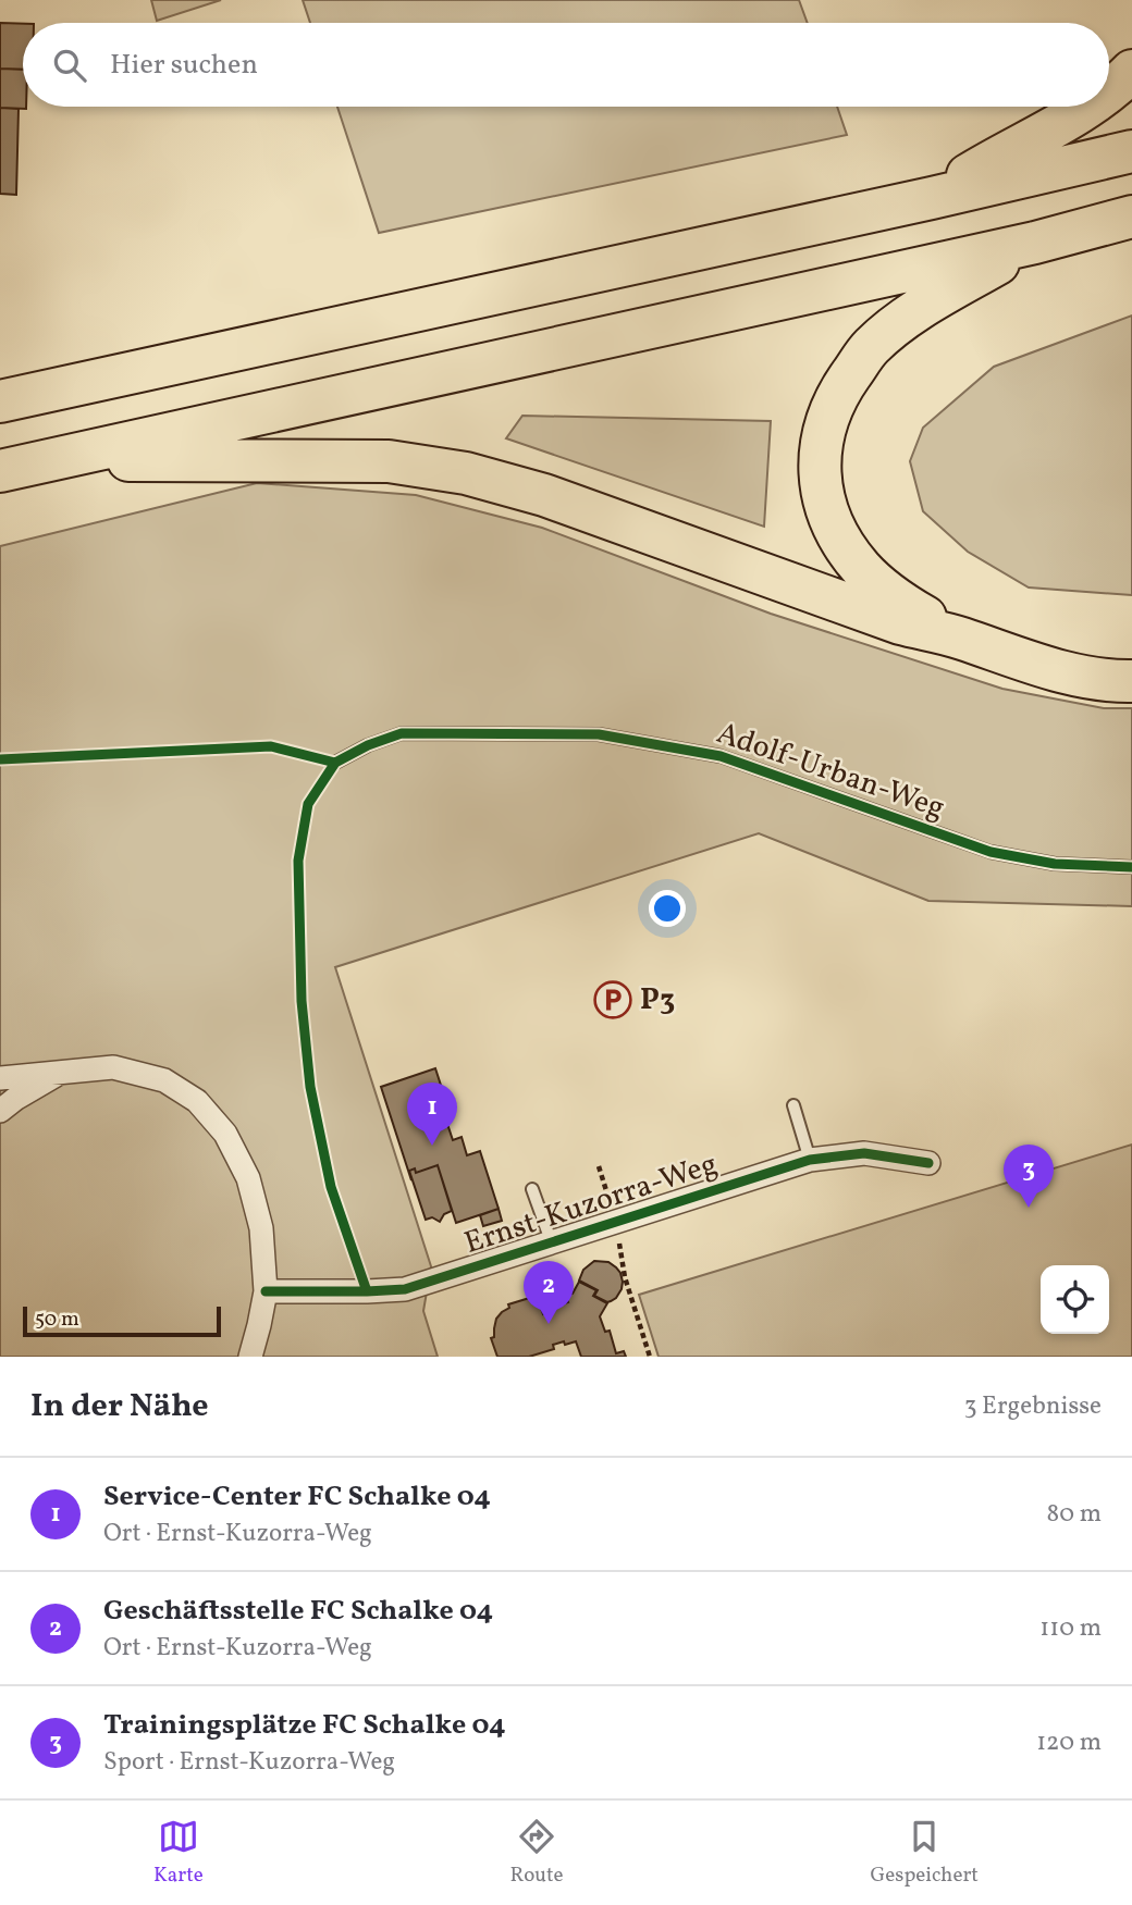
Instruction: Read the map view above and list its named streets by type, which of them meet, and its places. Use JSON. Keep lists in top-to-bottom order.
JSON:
{
  "streets": {
    "street": ["Ernst-Kuzorra-Weg"],
    "lane": ["Adolf-Urban-Weg"]
  },
  "places": {
    "parking": ["P3"]
  },
  "scale_bar": "50 m",
  "page": {
    "search": "Hier suchen",
    "pins": ["1", "3", "2"],
    "scale": "50 m",
    "heading": ["In der Nähe", "3 Ergebnisse"],
    "list": [
      {
        "mark": "1",
        "name": "Service-Center FC Schalke 04",
        "note": "Ort · Ernst-Kuzorra-Weg",
        "value": "80 m"
      },
      {
        "mark": "2",
        "name": "Geschäftsstelle FC Schalke 04",
        "note": "Ort · Ernst-Kuzorra-Weg",
        "value": "110 m"
      },
      {
        "mark": "3",
        "name": "Trainingsplätze FC Schalke 04",
        "note": "Sport · Ernst-Kuzorra-Weg",
        "value": "120 m"
      }
    ],
    "nav": ["Karte", "Route", "Gespeichert"]
  }
}
